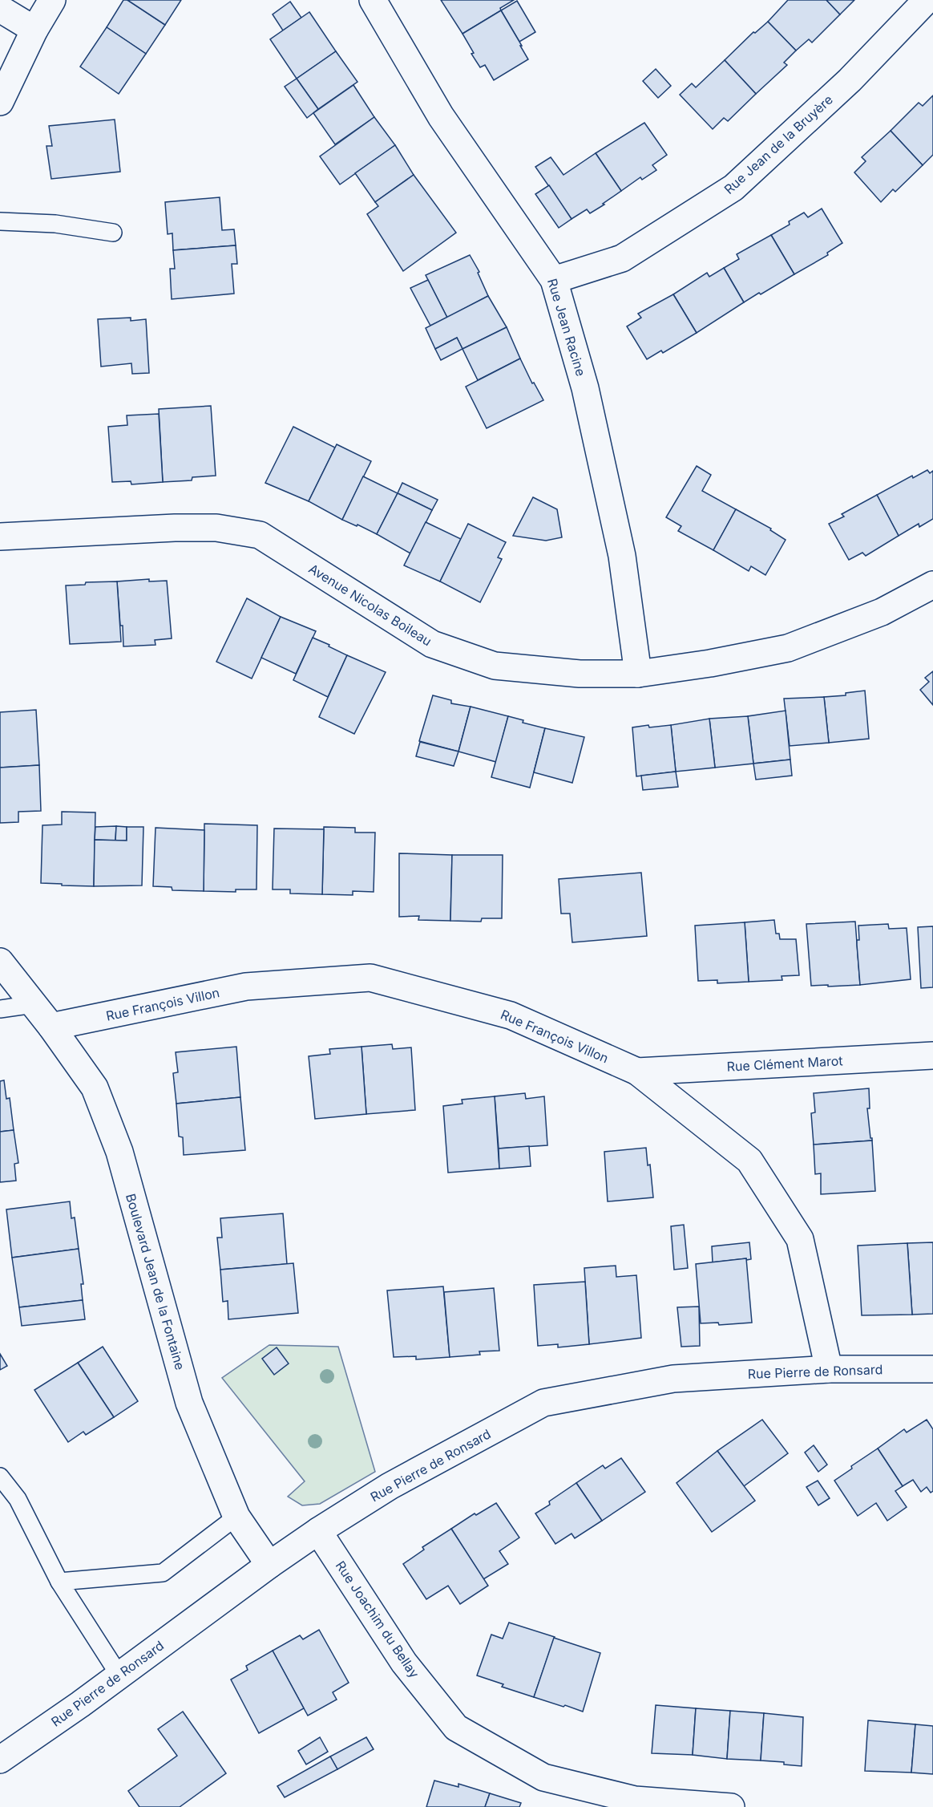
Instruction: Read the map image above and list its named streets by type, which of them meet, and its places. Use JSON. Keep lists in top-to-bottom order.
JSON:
{
  "streets": {
    "street": [
      "Rue Jean de la Bruyère",
      "Rue Jean Racine",
      "Avenue Nicolas Boileau",
      "Rue François Villon",
      "Rue Clément Marot",
      "Boulevard Jean de la Fontaine",
      "Rue Pierre de Ronsard",
      "Rue Joachim du Bellay"
    ]
  },
  "crossings": [
    ["Rue Jean de la Bruyère", "Rue Jean Racine"],
    ["Rue Jean Racine", "Avenue Nicolas Boileau"],
    ["Rue François Villon", "Rue Clément Marot"],
    ["Rue François Villon", "Boulevard Jean de la Fontaine"],
    ["Rue François Villon", "Rue Pierre de Ronsard"],
    ["Boulevard Jean de la Fontaine", "Rue Pierre de Ronsard"],
    ["Rue Pierre de Ronsard", "Rue Joachim du Bellay"]
  ]
}
